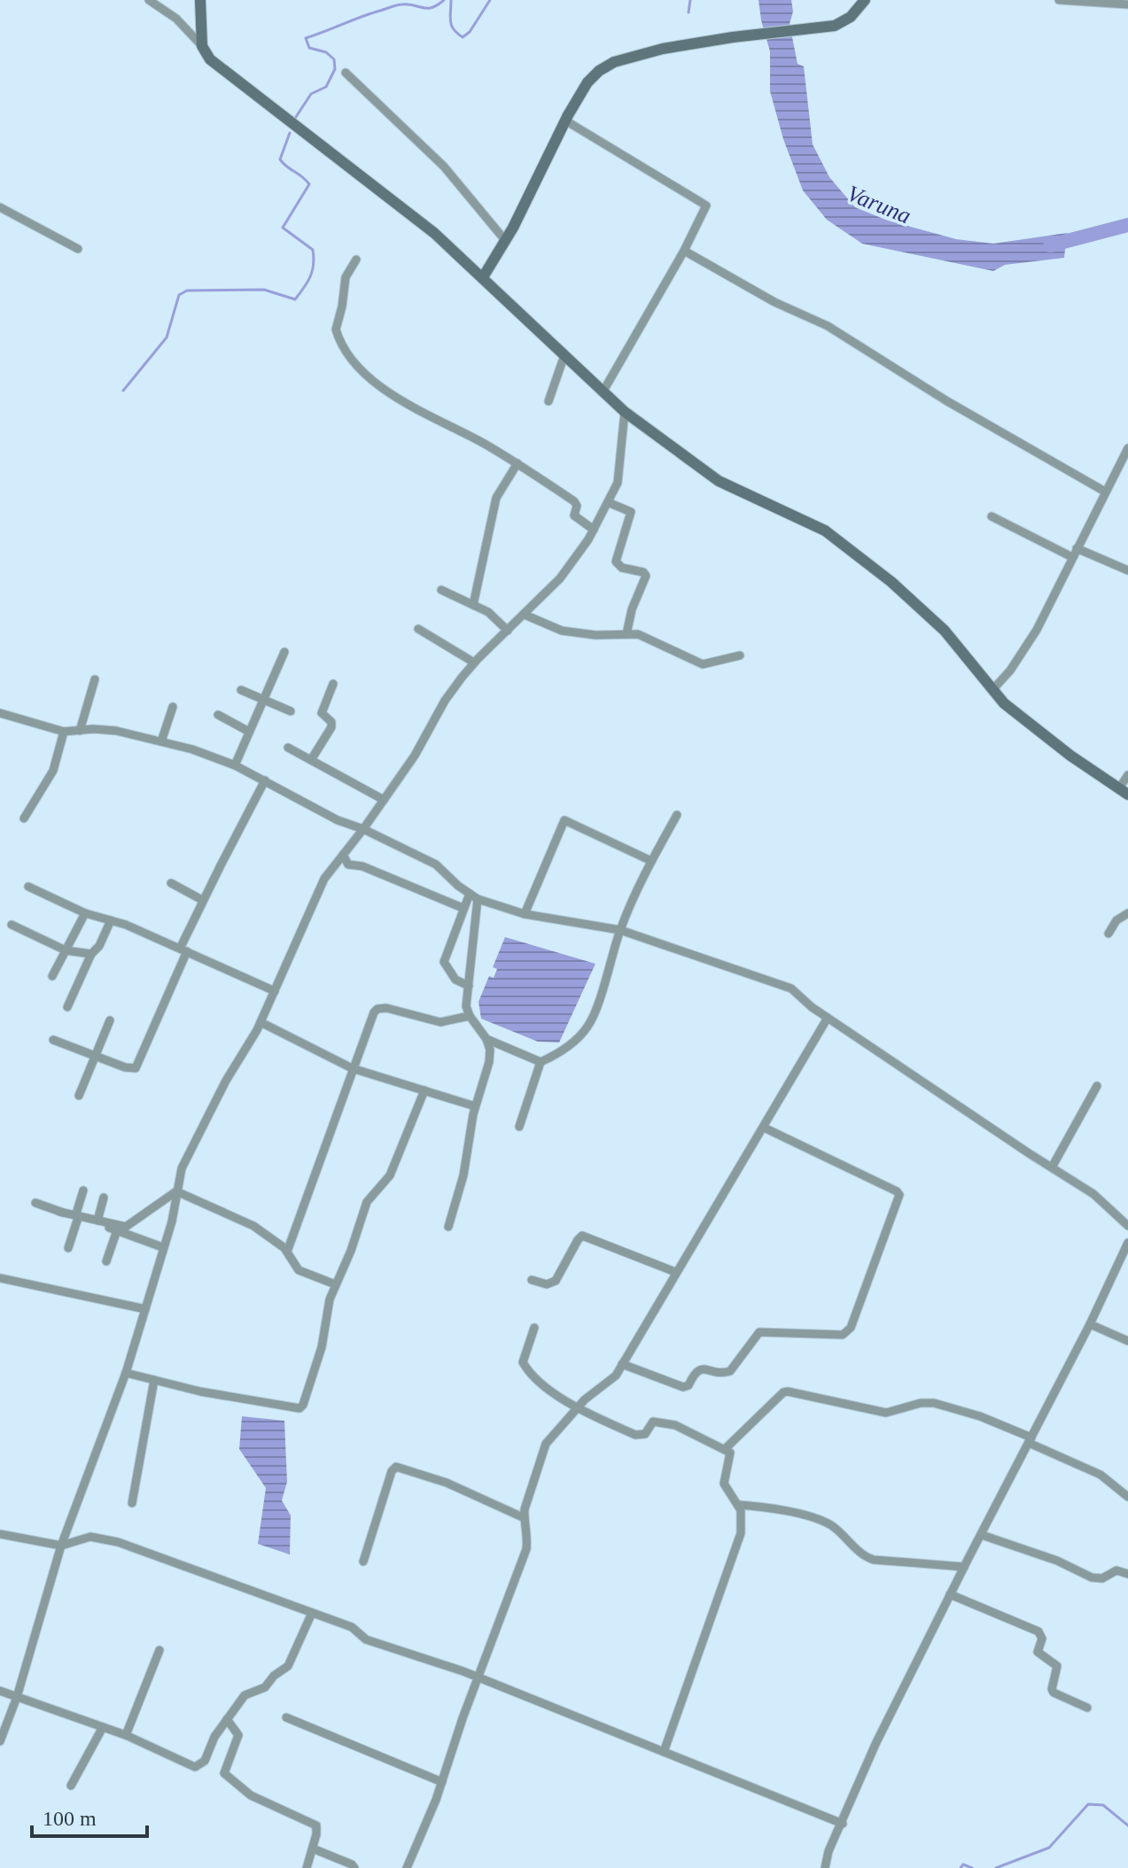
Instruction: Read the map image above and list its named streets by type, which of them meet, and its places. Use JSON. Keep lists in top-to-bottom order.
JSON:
{
  "water": ["Varuna"],
  "scale_bar": "100 m"
}
